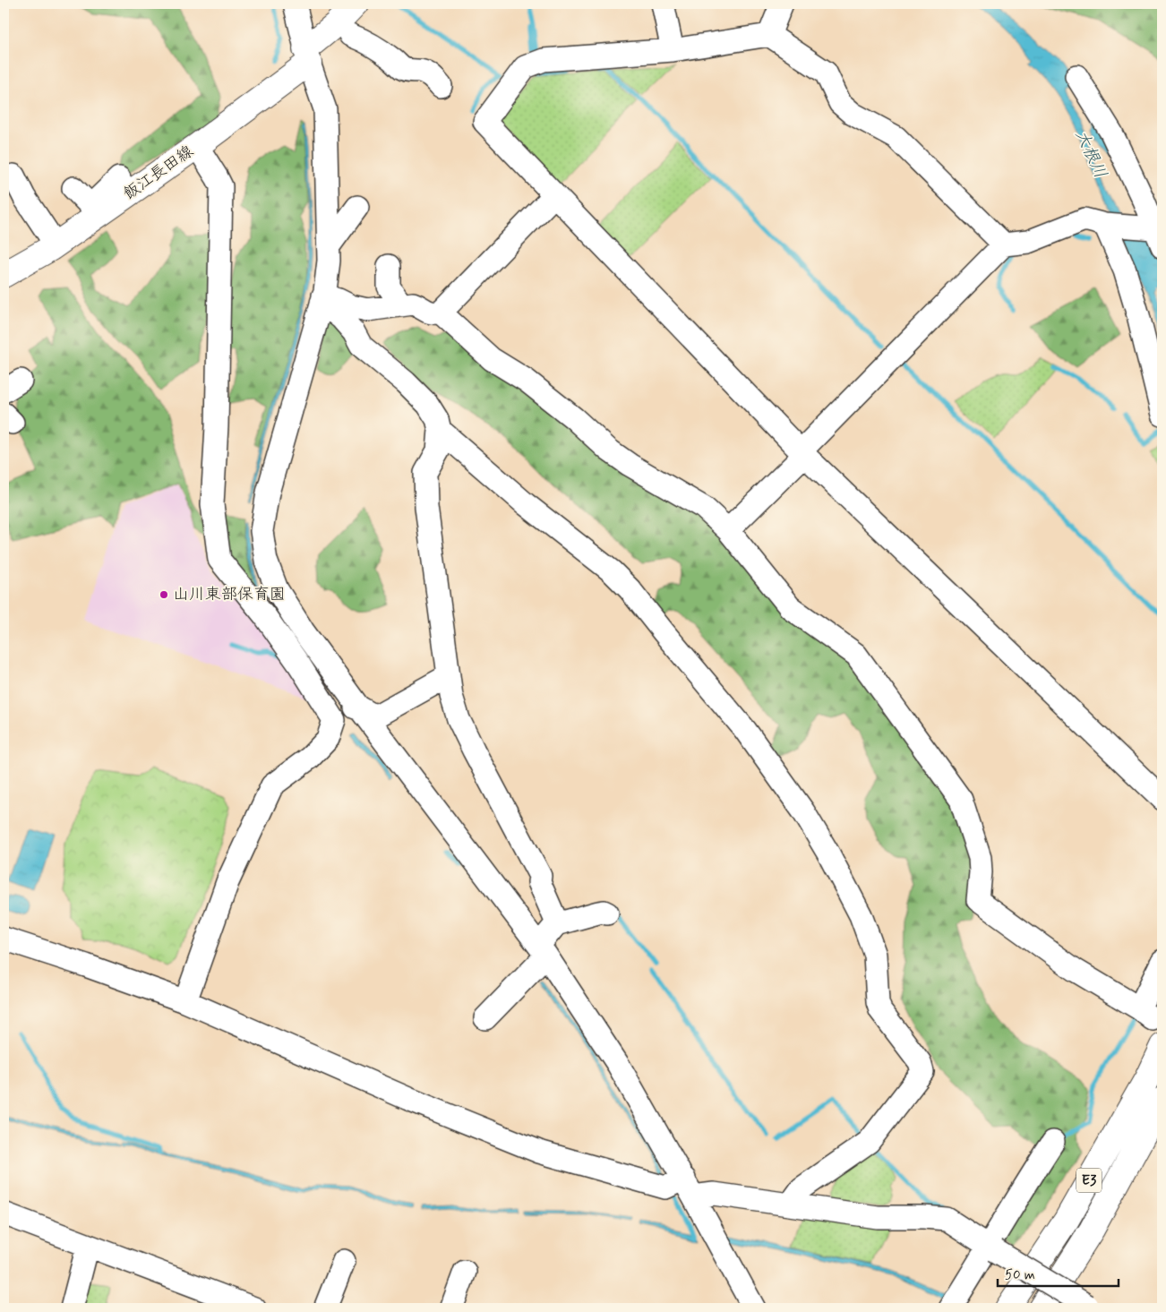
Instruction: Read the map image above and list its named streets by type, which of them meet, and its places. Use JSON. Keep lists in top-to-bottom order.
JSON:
{
  "streets": {
    "main road": ["飯江長田線", "E3"]
  },
  "water": ["大根川"],
  "places": ["山川東部保育園"],
  "scale_bar": "50 m"
}
